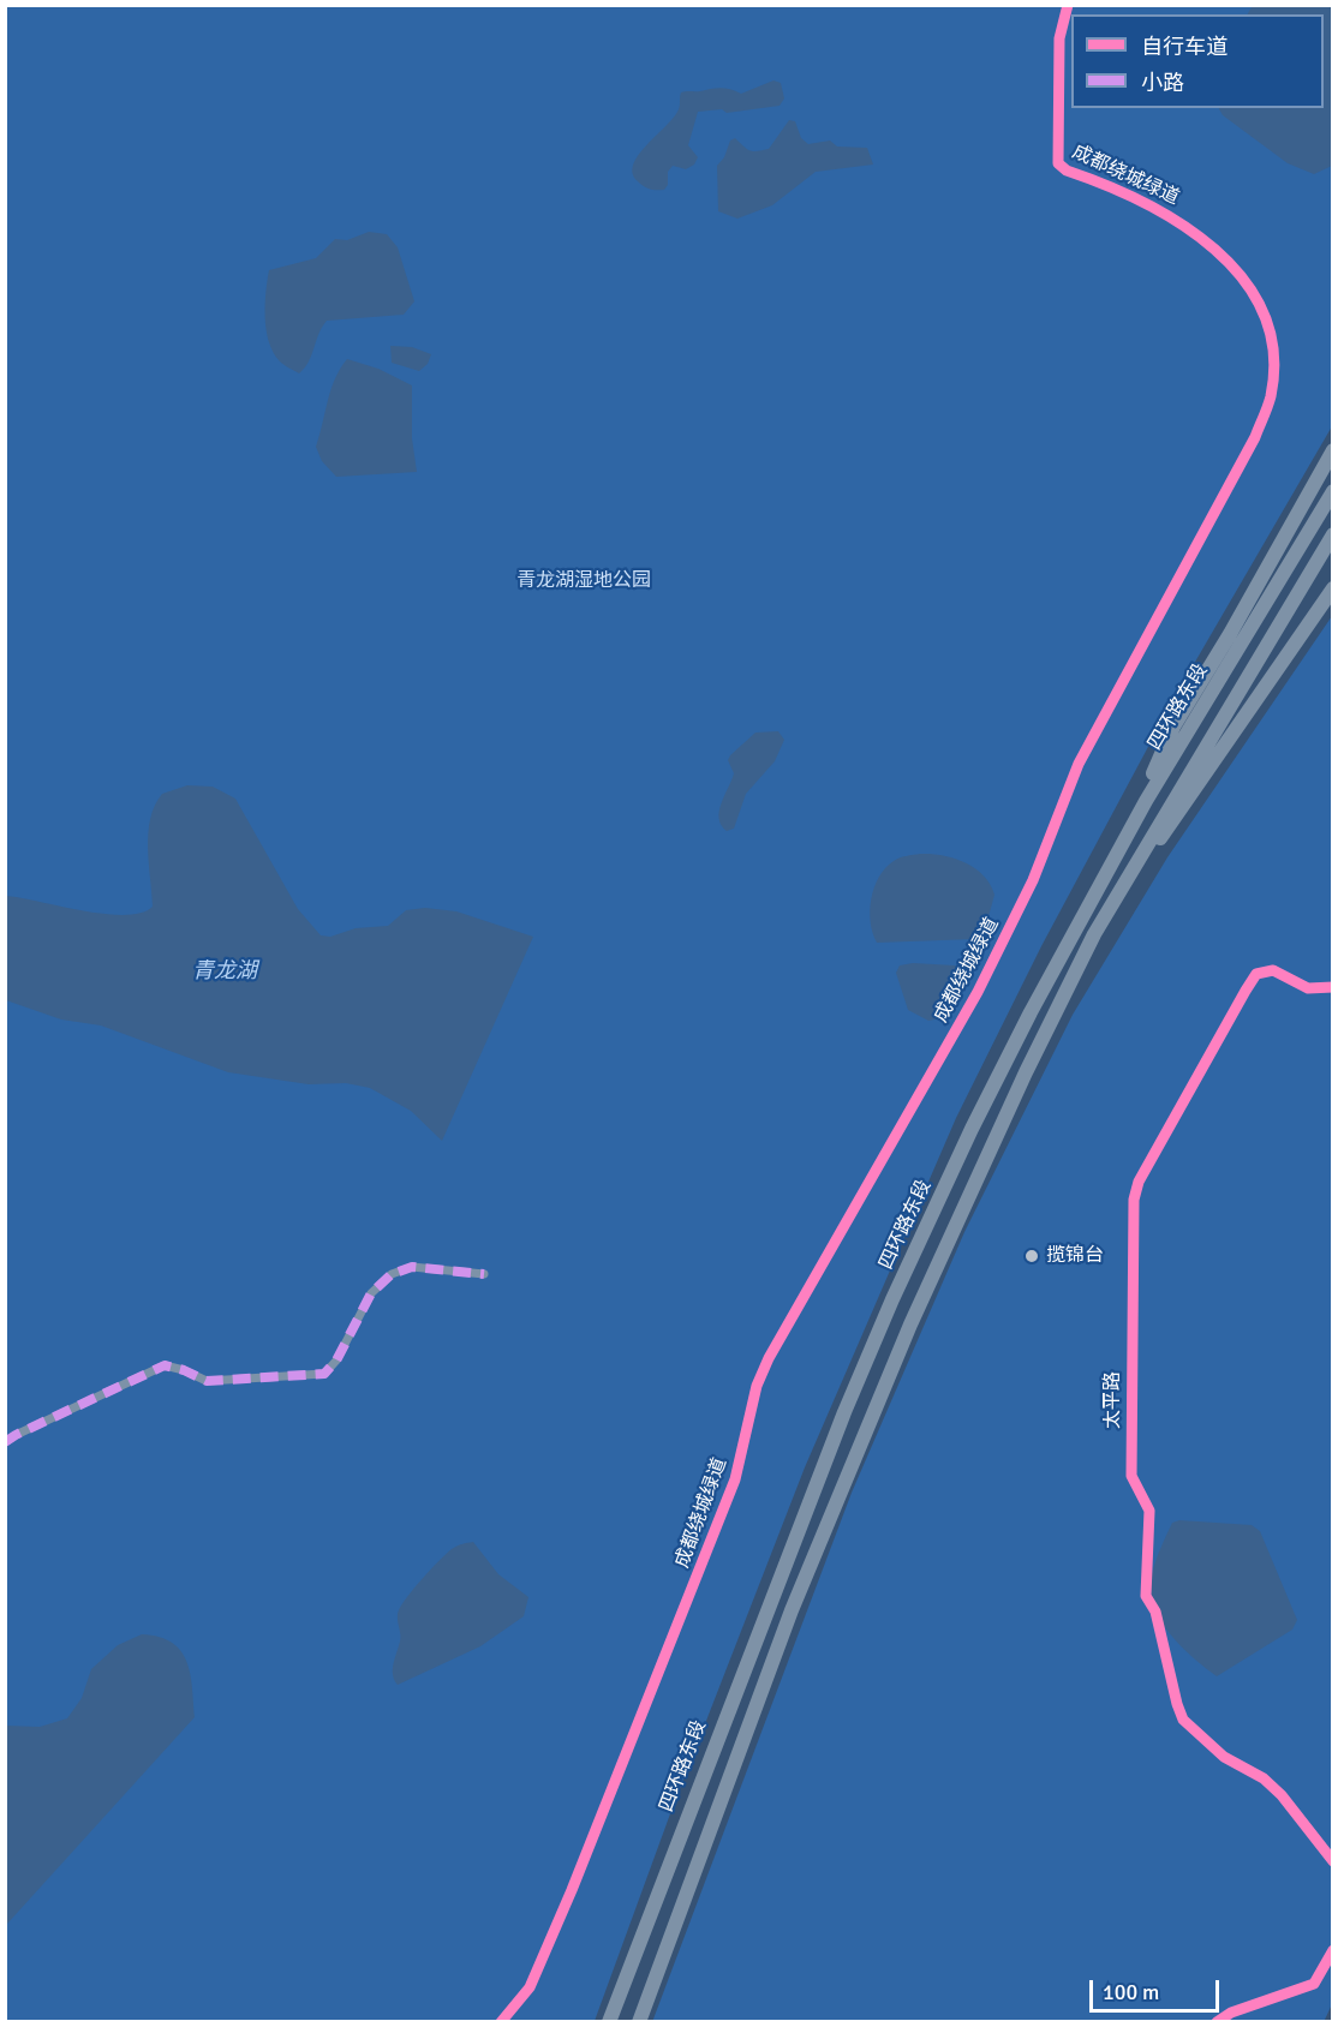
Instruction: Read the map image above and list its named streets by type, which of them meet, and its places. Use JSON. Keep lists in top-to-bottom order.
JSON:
{
  "streets": {
    "highway": ["四环路东段"],
    "street": ["太平路"],
    "cycle path": ["成都绕城绿道"]
  },
  "water": ["青龙湖"],
  "parks": ["青龙湖湿地公园"],
  "places": ["揽锦台"],
  "legend": ["自行车道", "小路"],
  "scale_bar": "100 m"
}
